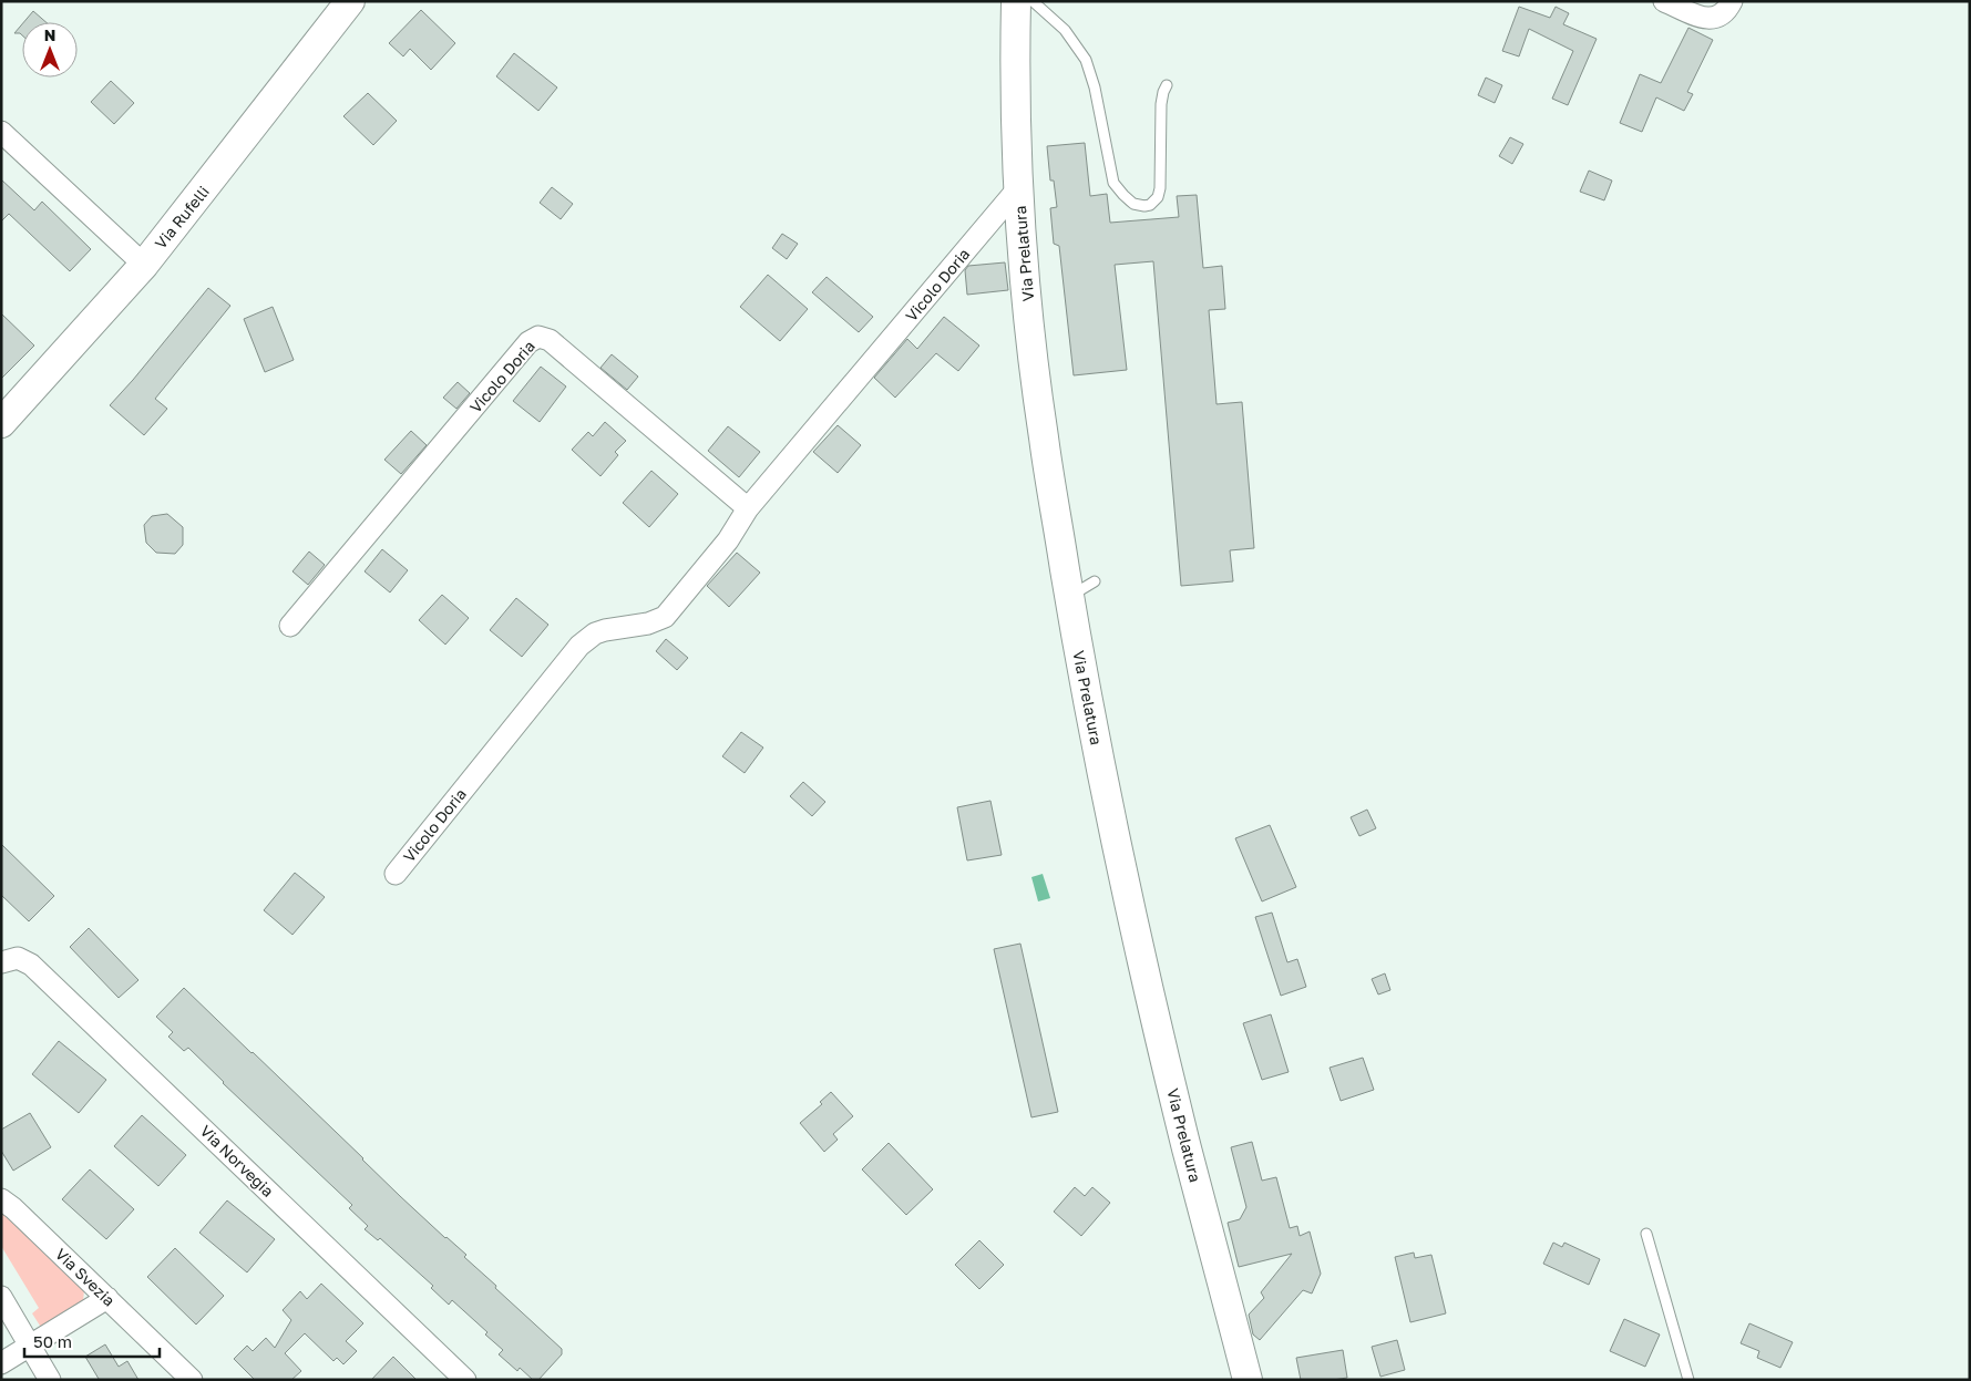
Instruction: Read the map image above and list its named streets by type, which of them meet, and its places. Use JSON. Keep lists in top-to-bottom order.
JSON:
{
  "streets": {
    "street": [
      "Via Rufelli",
      "Via Prelatura",
      "Vicolo Doria",
      "Via Norvegia",
      "Via Svezia"
    ]
  },
  "crossings": [
    ["Via Prelatura", "Vicolo Doria"]
  ],
  "scale_bar": "50 m",
  "north": "top"
}
